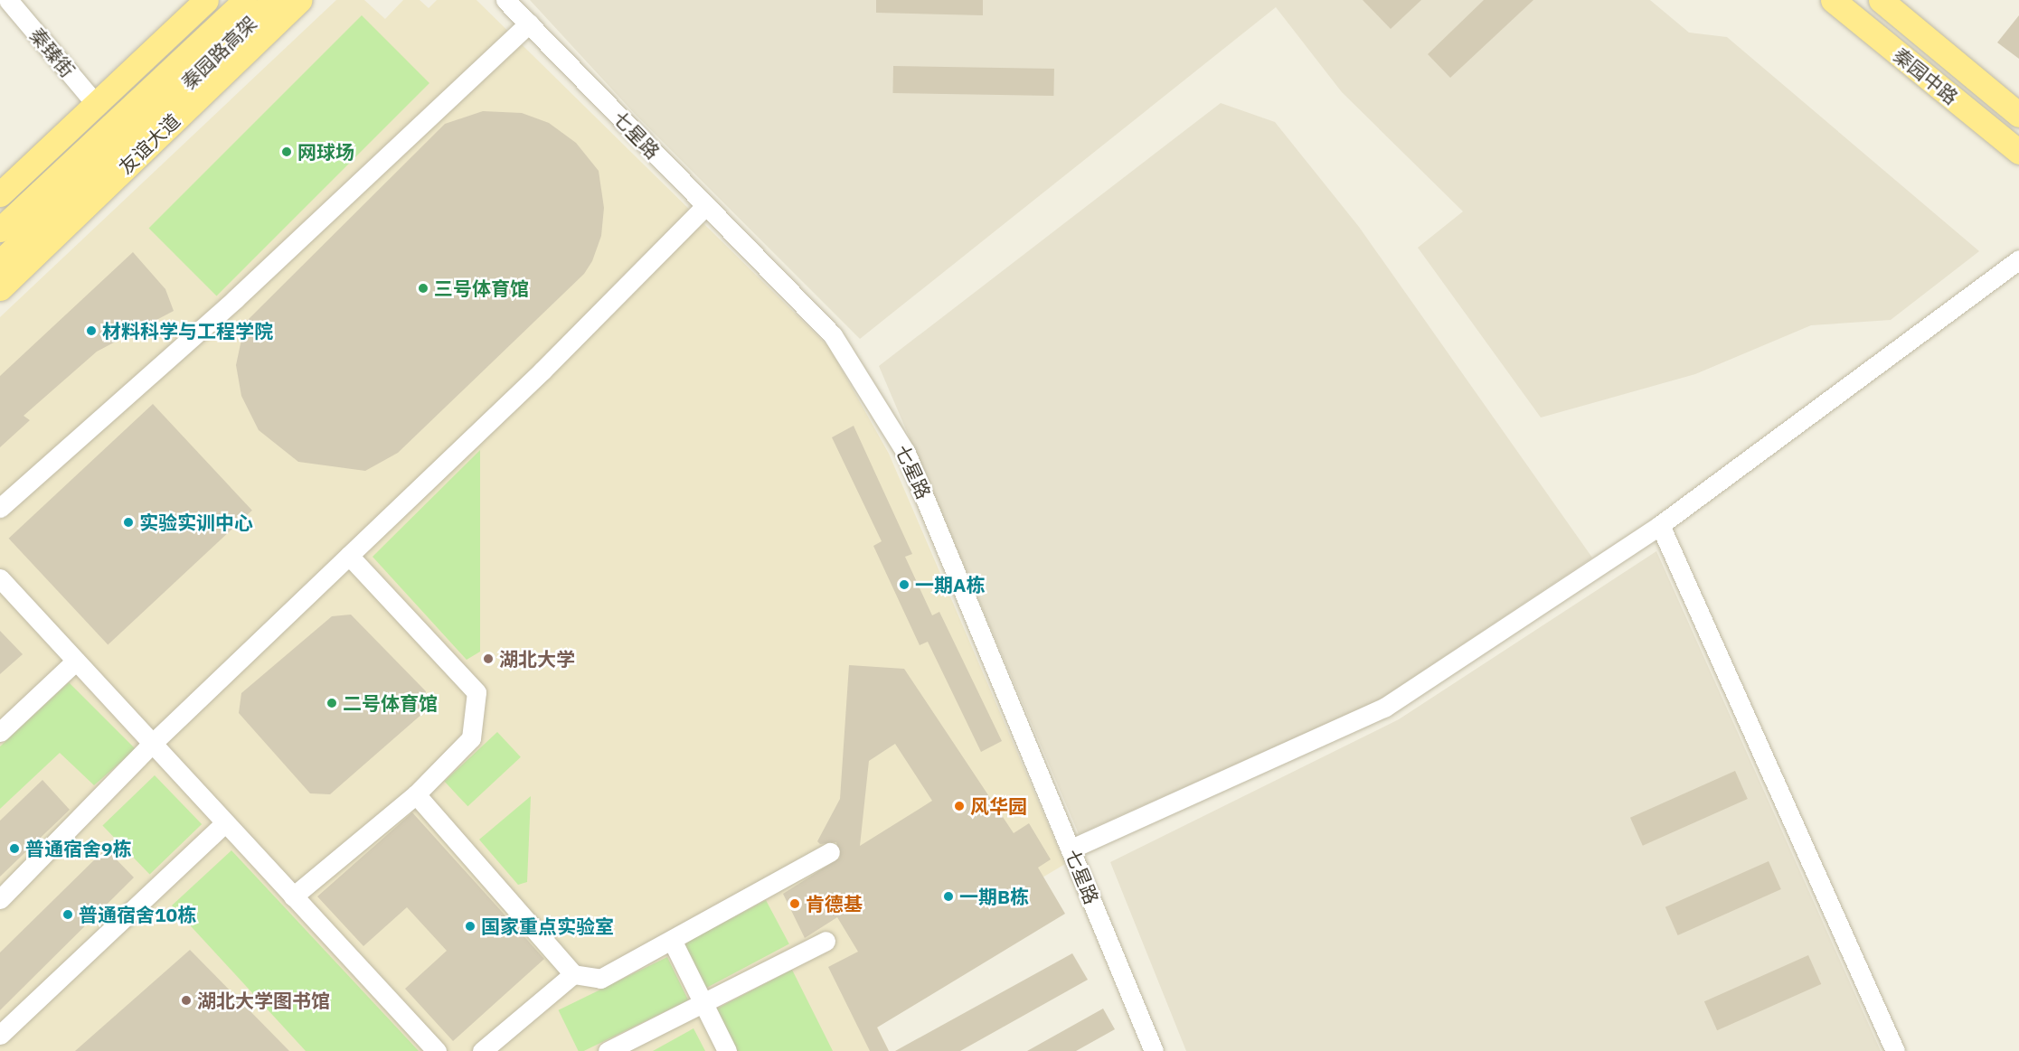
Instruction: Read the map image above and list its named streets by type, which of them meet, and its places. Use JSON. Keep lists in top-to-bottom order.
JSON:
{
  "streets": {
    "main road": ["秦园路高架", "秦园中路", "友谊大道"],
    "street": ["秦臻街", "七星路"]
  },
  "places": [
    "网球场",
    "三号体育馆",
    "材料科学与工程学院",
    "实验实训中心",
    "一期A栋",
    "湖北大学",
    "二号体育馆",
    "风华园",
    "普通宿舍9栋",
    "一期B栋",
    "肯德基",
    "普通宿舍10栋",
    "国家重点实验室",
    "湖北大学图书馆"
  ]
}
